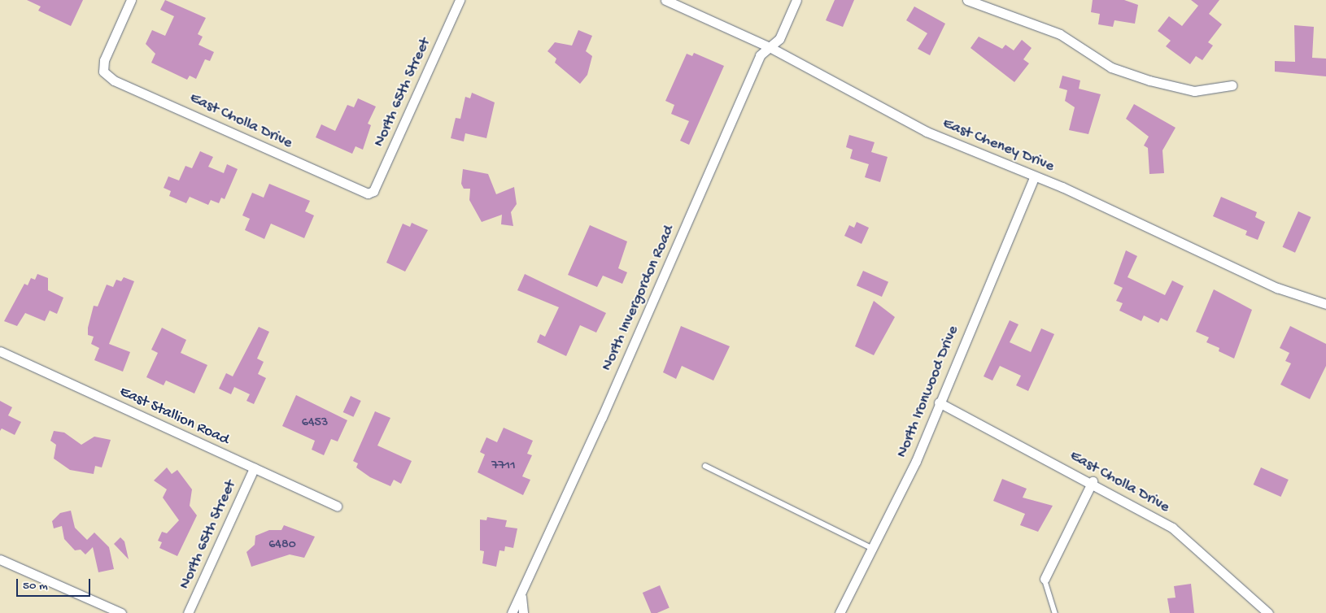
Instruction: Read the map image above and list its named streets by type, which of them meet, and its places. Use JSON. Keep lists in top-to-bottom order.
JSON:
{
  "streets": {
    "street": [
      "North 65th Street",
      "East Cholla Drive",
      "East Cheney Drive",
      "North Invergordon Road",
      "North Ironwood Drive",
      "East Stallion Road"
    ]
  },
  "crossings": [
    ["North 65th Street", "East Cholla Drive"],
    ["North 65th Street", "East Stallion Road"],
    ["East Cholla Drive", "North Ironwood Drive"],
    ["East Cheney Drive", "North Invergordon Road"],
    ["East Cheney Drive", "North Ironwood Drive"]
  ],
  "house_numbers": ["6453", "7711", "6480"],
  "scale_bar": "50 m"
}
